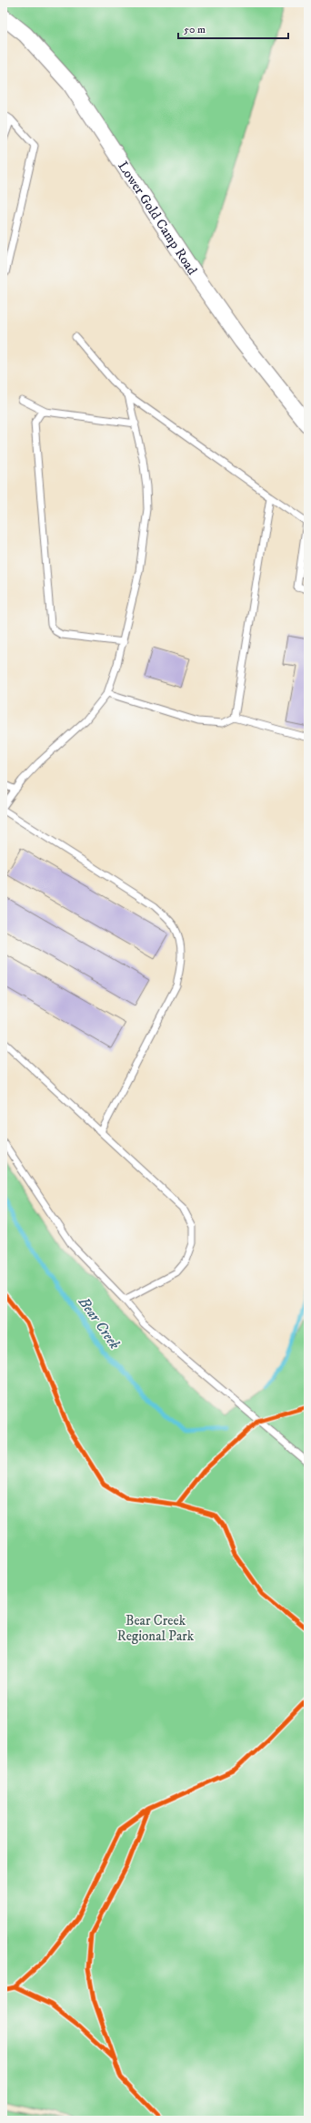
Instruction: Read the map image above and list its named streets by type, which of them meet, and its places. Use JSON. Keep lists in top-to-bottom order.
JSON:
{
  "streets": {
    "street": ["Lower Gold Camp Road"]
  },
  "water": ["Bear Creek"],
  "parks": ["Bear Creek Regional Park"],
  "scale_bar": "50 m"
}
